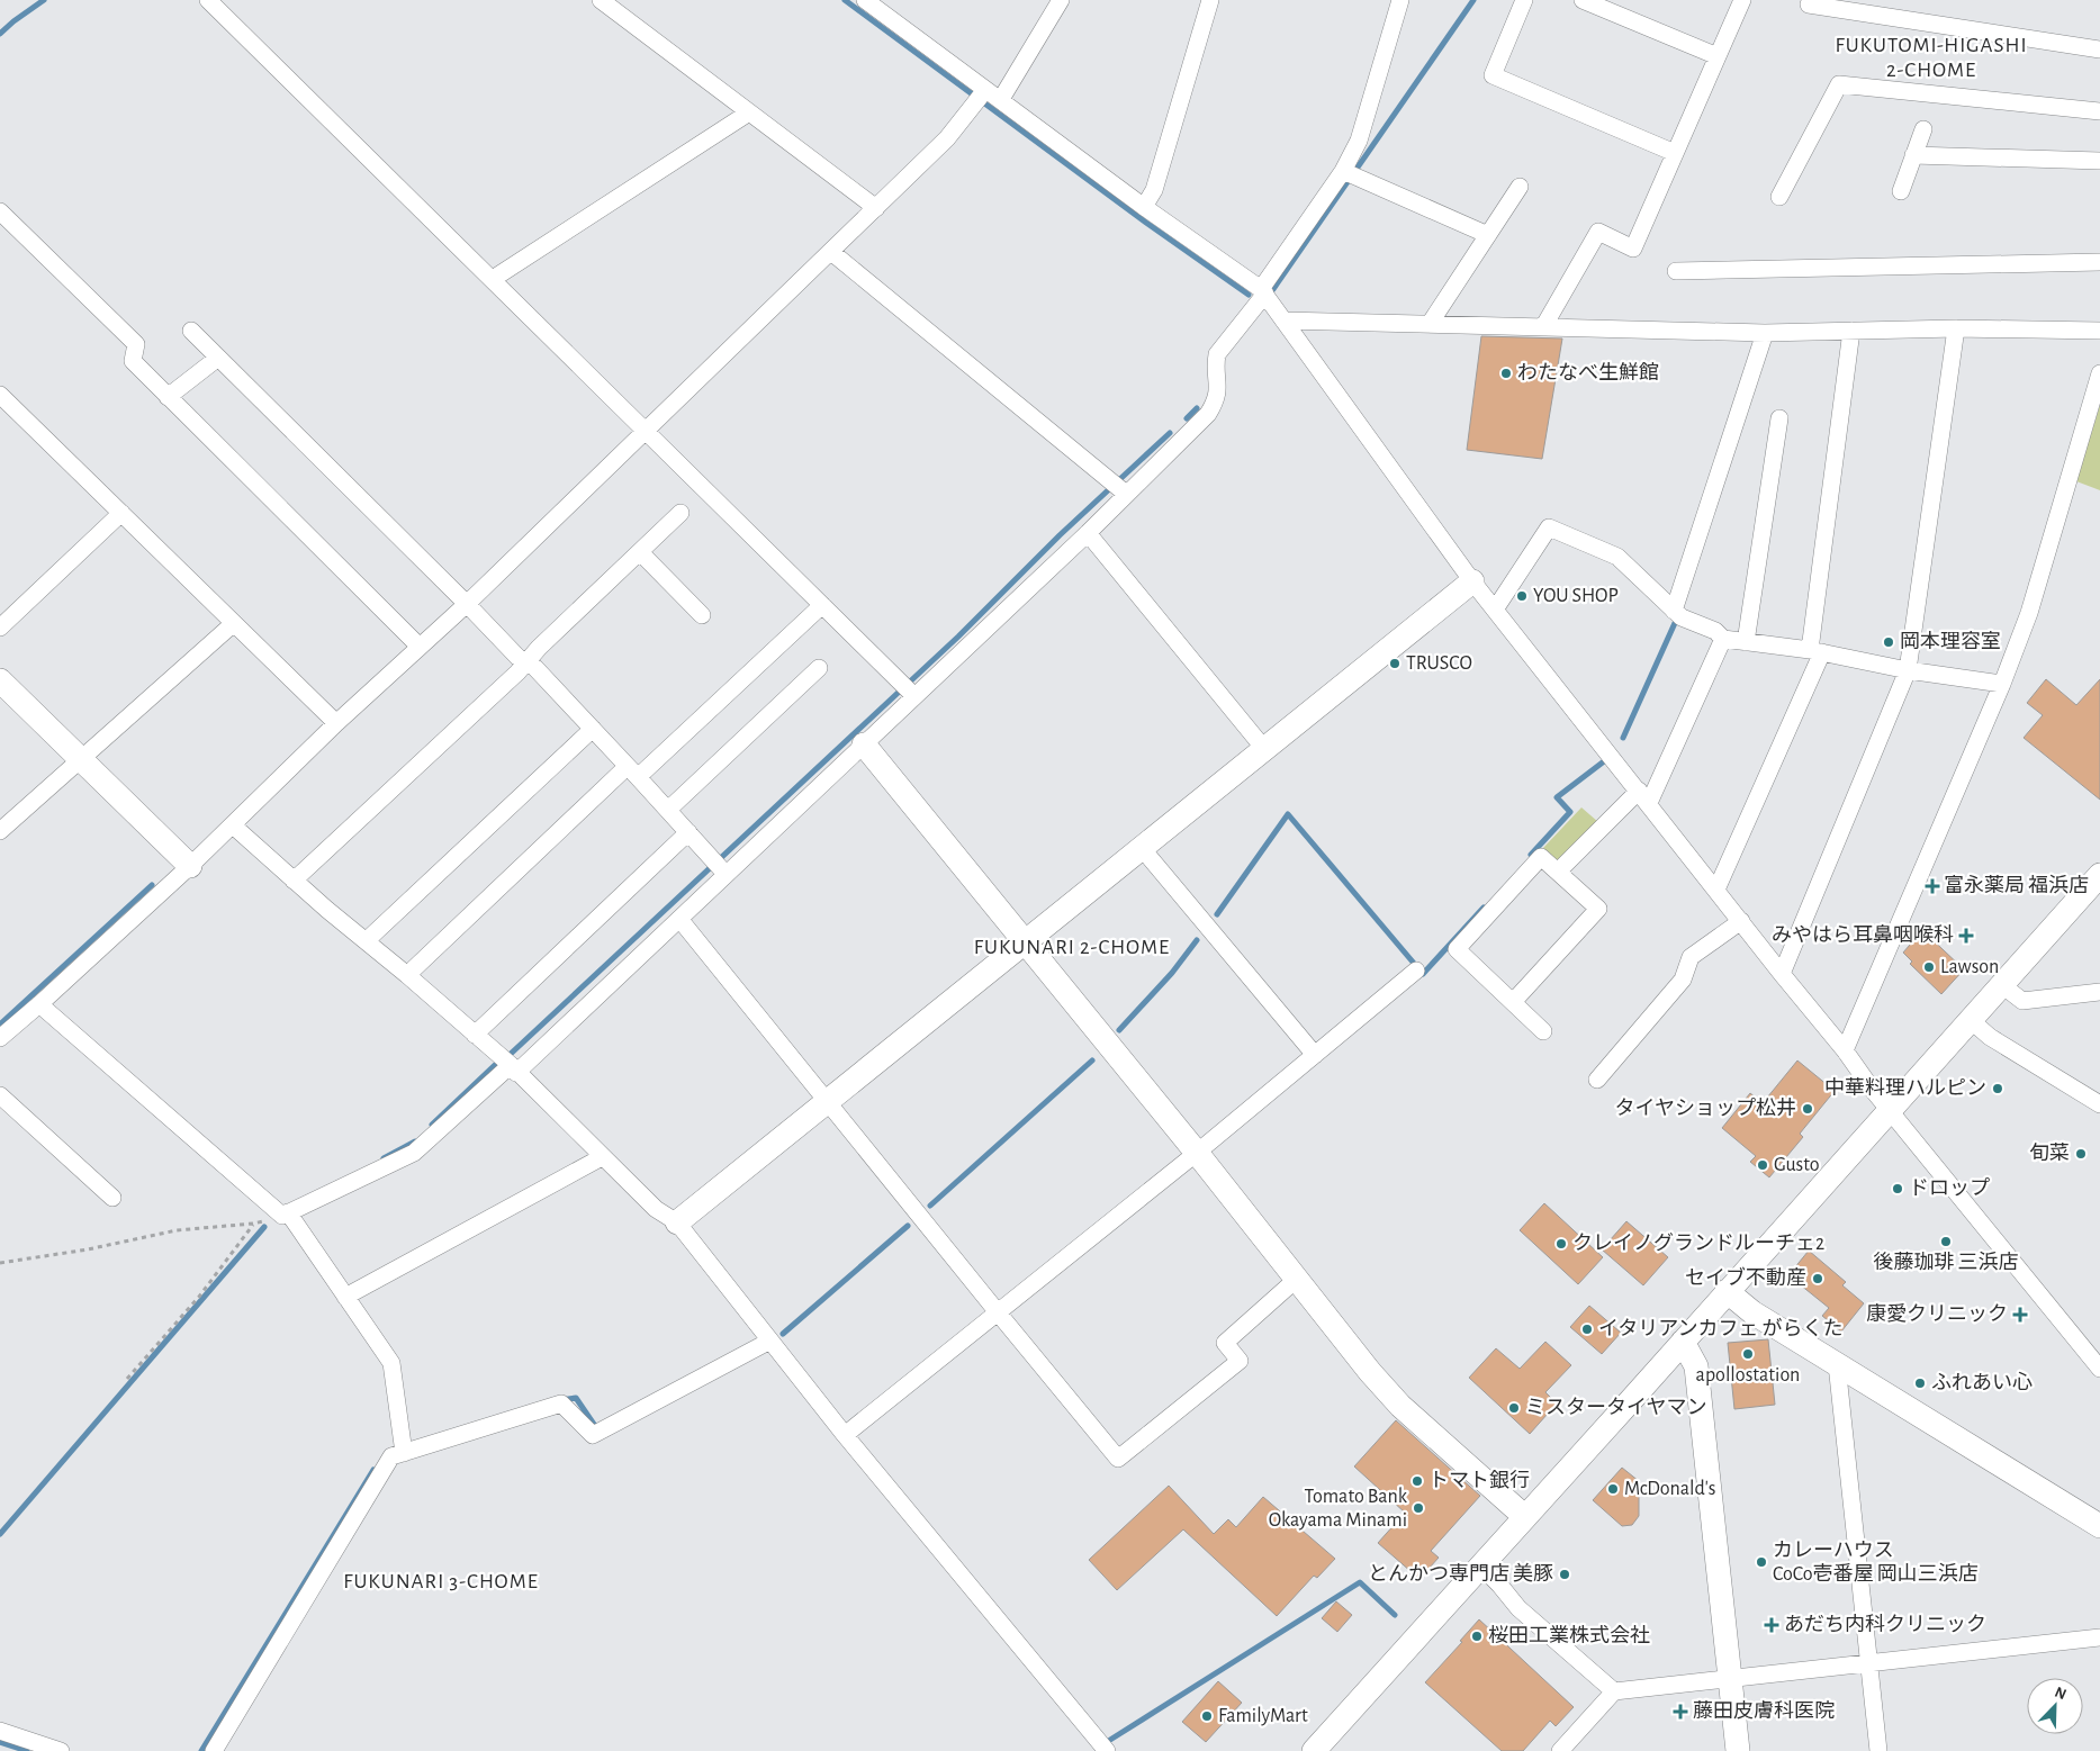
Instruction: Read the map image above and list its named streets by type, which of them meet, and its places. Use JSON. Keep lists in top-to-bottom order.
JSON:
{
  "districts": ["FUKUTOMI-HIGASHI 2-CHOME", "FUKUNARI 2-CHOME", "FUKUNARI 3-CHOME"],
  "places": {
    "other": [
      "わたなべ生鮮館",
      "YOU SHOP",
      "岡本理容室",
      "TRUSCO",
      "Lawson",
      "中華料理ハルピン",
      "タイヤショップ松井",
      "旬菜",
      "Gusto",
      "ドロップ",
      "後藤珈琲 三浜店",
      "クレイノグランドルーチェ2",
      "セイブ不動産",
      "イタリアンカフェ がらくた",
      "apollostation",
      "ふれあい心",
      "ミスタータイヤマン",
      "トマト銀行",
      "McDonald's",
      "Tomato Bank Okayama Minami",
      "カレーハウス CoCo壱番屋 岡山三浜店",
      "とんかつ専門店 美豚",
      "桜田工業株式会社",
      "FamilyMart"
    ],
    "health": [
      "富永薬局 福浜店",
      "みやはら耳鼻咽喉科",
      "康愛クリニック",
      "あだち内科クリニック",
      "藤田皮膚科医院"
    ]
  },
  "north": "top right"
}
